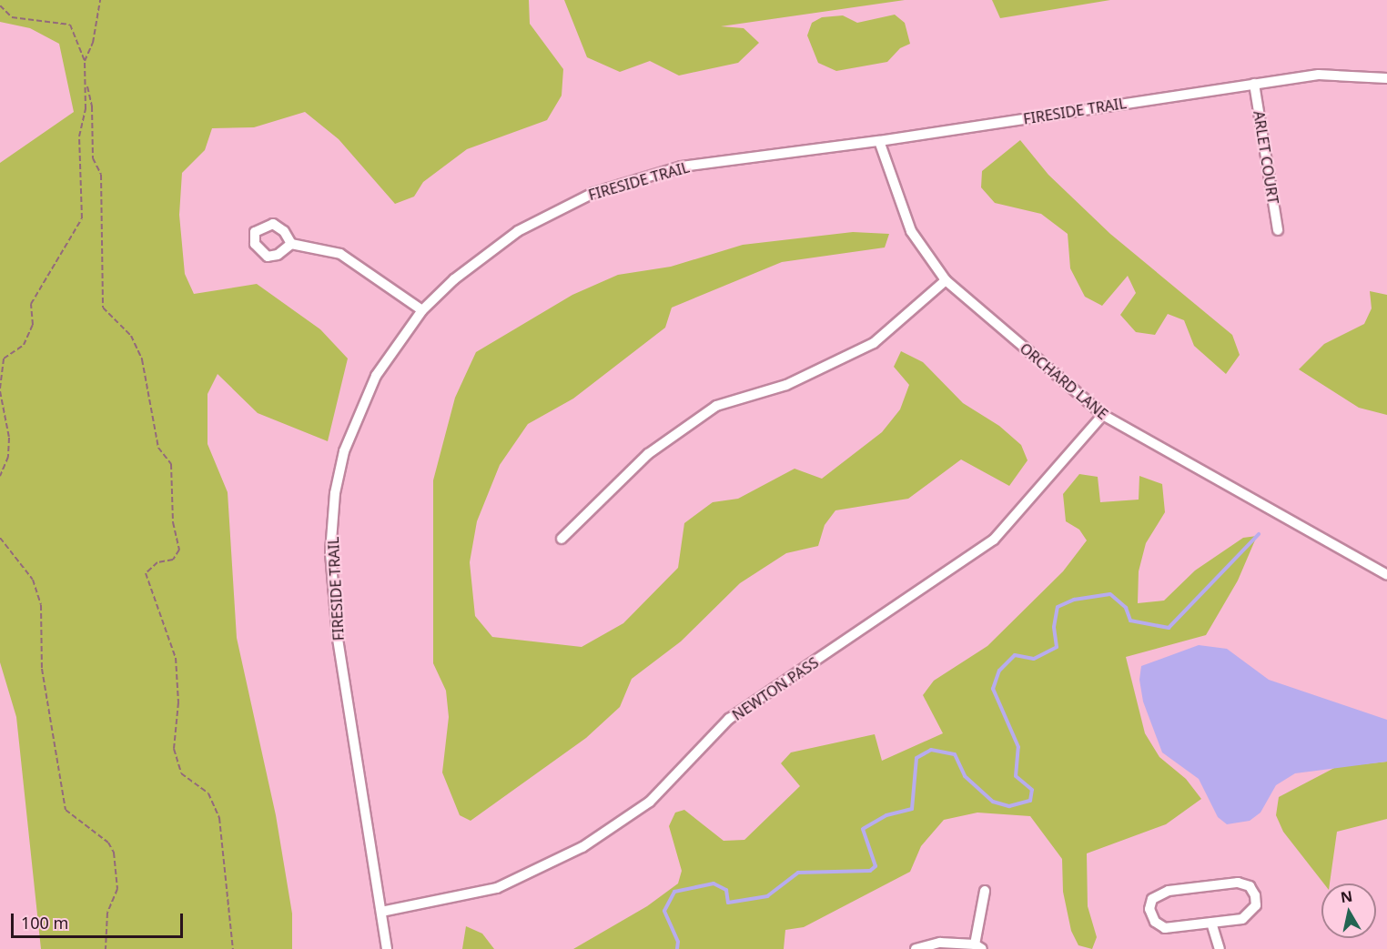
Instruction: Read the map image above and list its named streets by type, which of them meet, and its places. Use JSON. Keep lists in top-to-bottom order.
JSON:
{
  "streets": {
    "street": [
      "FIRESIDE TRAIL",
      "ARLET COURT",
      "ORCHARD LANE",
      "NEWTON PASS"
    ]
  },
  "crossings": [
    ["FIRESIDE TRAIL", "ARLET COURT"],
    ["FIRESIDE TRAIL", "ORCHARD LANE"],
    ["FIRESIDE TRAIL", "NEWTON PASS"],
    ["ORCHARD LANE", "NEWTON PASS"]
  ],
  "scale_bar": "100 m",
  "north": "top"
}
